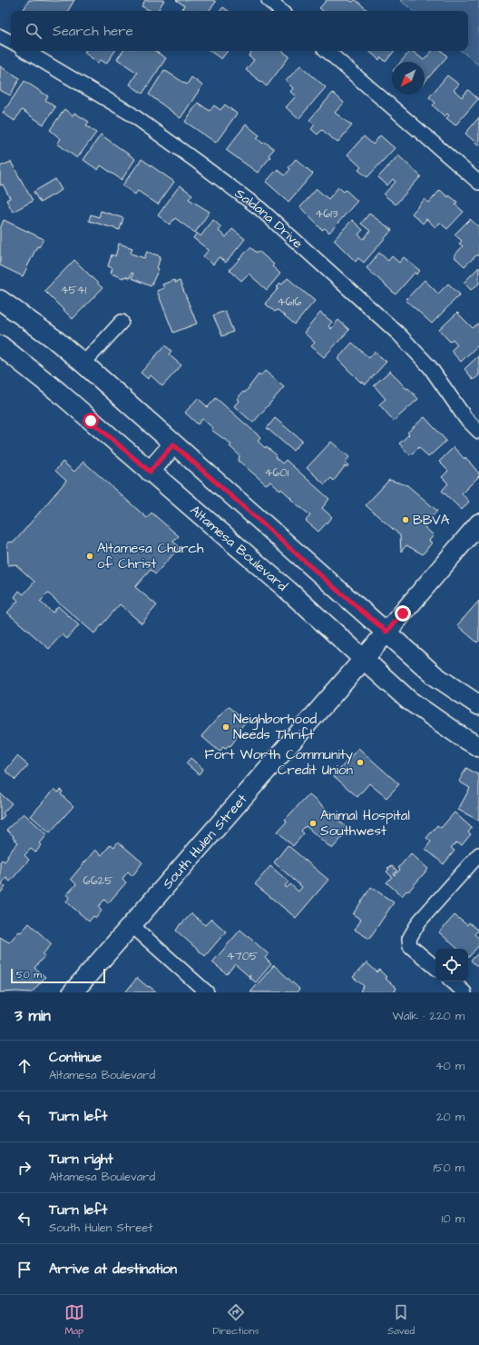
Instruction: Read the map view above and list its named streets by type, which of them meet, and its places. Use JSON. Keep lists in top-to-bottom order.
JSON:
{
  "streets": {
    "main road": ["Altamesa Boulevard", "South Hulen Street"],
    "street": ["Saldana Drive"]
  },
  "crossings": [
    ["Altamesa Boulevard", "South Hulen Street"]
  ],
  "places": [
    "BBVA",
    "Altamesa Church of Christ",
    "Neighborhood Needs Thrift",
    "Fort Worth Community Credit Union",
    "Animal Hospital Southwest"
  ],
  "house_numbers": [
    "4613",
    "4541",
    "4616",
    "4601",
    "6625",
    "4705"
  ],
  "scale_bar": "50 m",
  "north": "bottom left",
  "page": {
    "search": "Search here",
    "scale": "50 m",
    "heading": ["3 min", "Walk · 220 m"],
    "list": [
      ["Continue", "Altamesa Boulevard", "40 m"],
      ["Turn left", "20 m"],
      ["Turn right", "Altamesa Boulevard", "150 m"],
      ["Turn left", "South Hulen Street", "10 m"],
      "Arrive at destination"
    ],
    "nav": ["Map", "Directions", "Saved"]
  }
}
